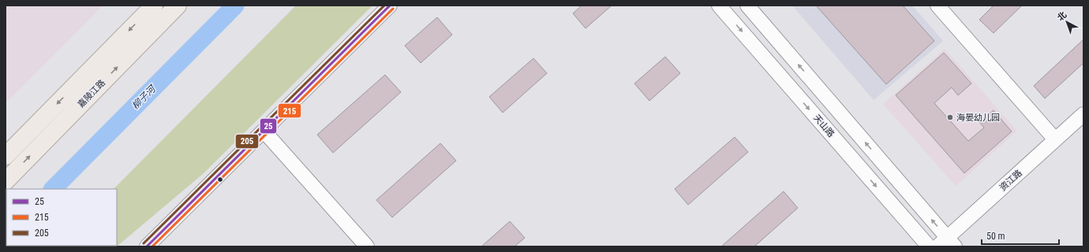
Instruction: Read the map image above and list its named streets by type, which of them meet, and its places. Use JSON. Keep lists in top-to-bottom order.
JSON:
{
  "streets": {
    "main road": ["嘉陵江路"],
    "street": ["天山路", "资江路"]
  },
  "water": ["柳子河"],
  "places": ["海晏幼儿园"],
  "lines": ["transit line 25", "transit line 205", "transit line 215"],
  "legend": ["25", "215", "205"],
  "scale_bar": "50 m",
  "north": "top left"
}
